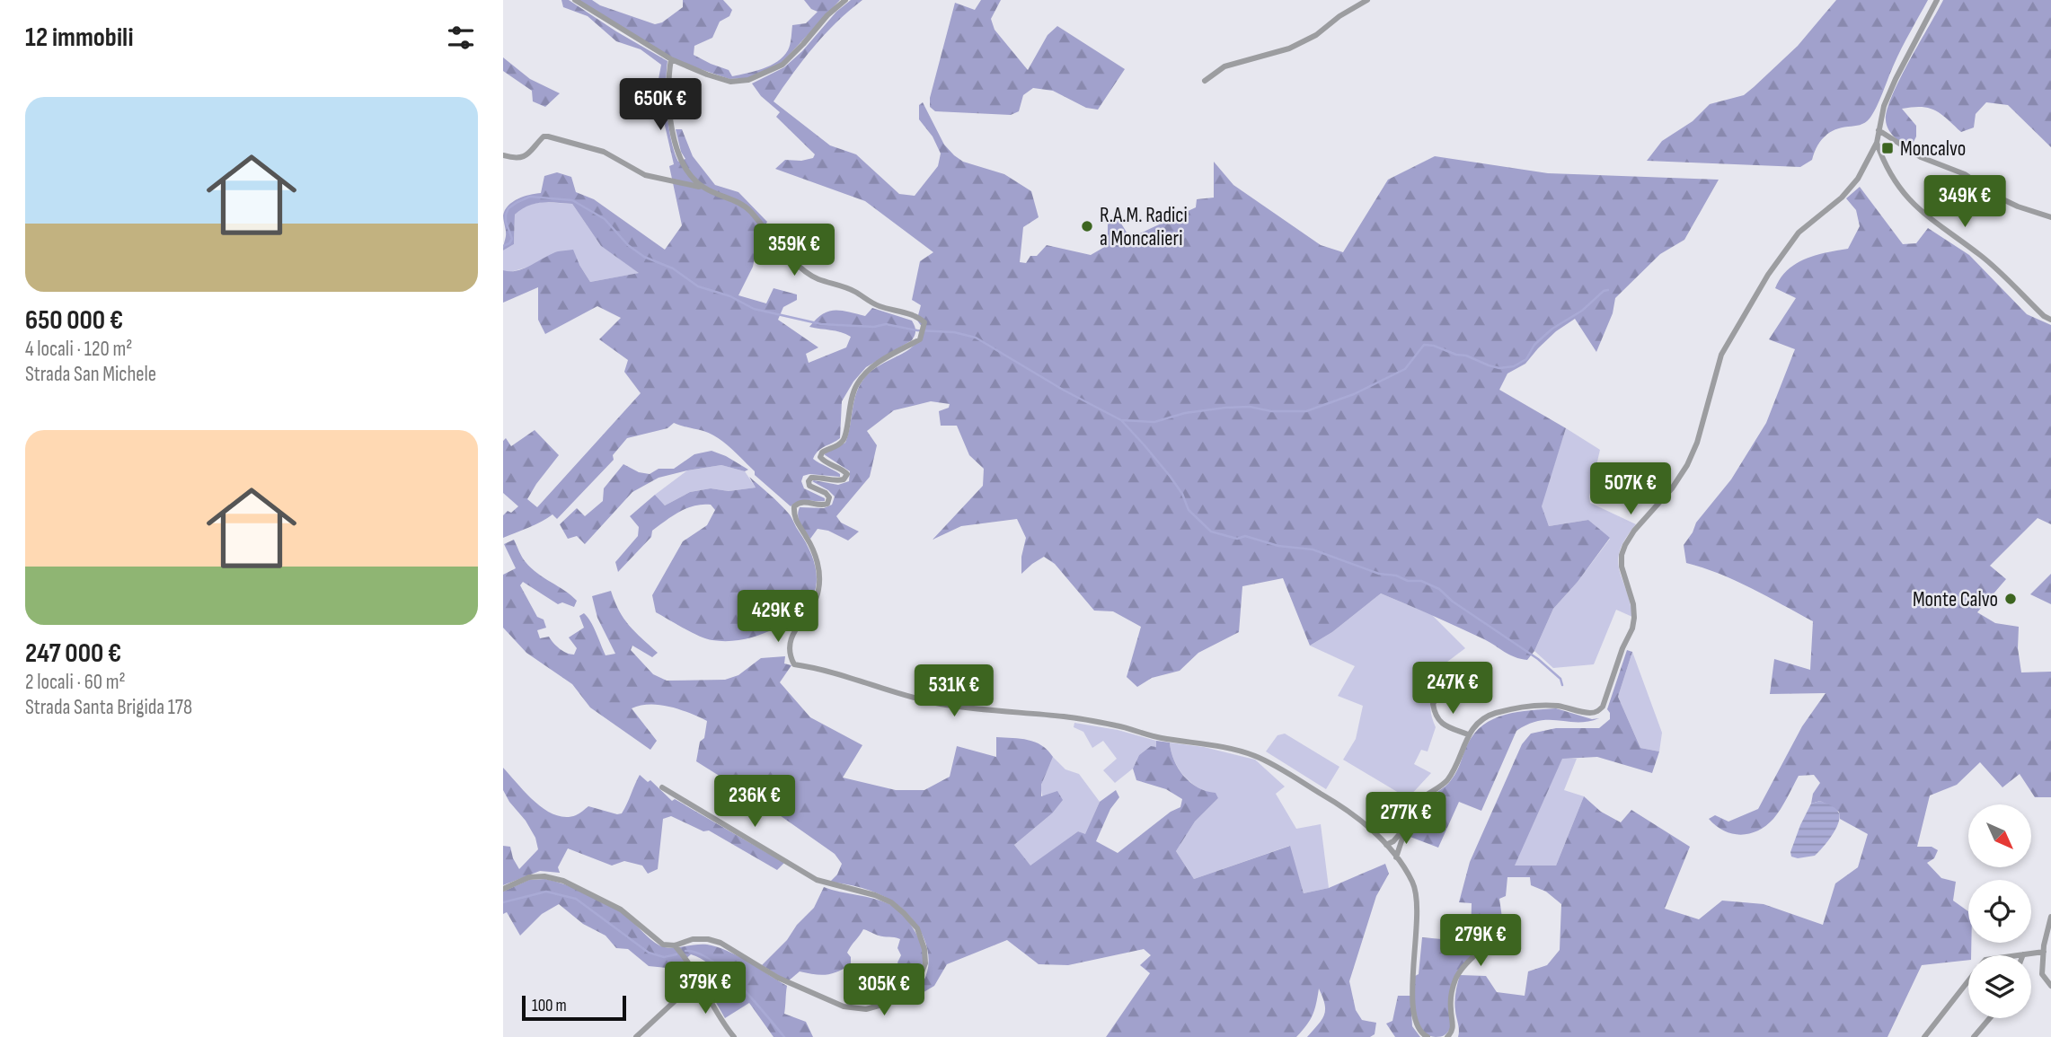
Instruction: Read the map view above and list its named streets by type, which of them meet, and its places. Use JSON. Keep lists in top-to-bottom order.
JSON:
{
  "places": {
    "transit": ["Moncalvo"],
    "other": ["R.A.M. Radici a Moncalieri", "Monte Calvo"]
  },
  "scale_bar": "100 m",
  "north": "bottom right",
  "page": {
    "heading": "12 immobili",
    "list": [
      {
        "name": "650 000 €",
        "note": "4 locali · 120 m² · Strada San Michele"
      },
      {
        "name": "247 000 €",
        "note": "2 locali · 60 m² · Strada Santa Brigida 178"
      }
    ],
    "price": [
      "650K €",
      "349K €",
      "359K €",
      "507K €",
      "429K €",
      "247K €",
      "531K €",
      "236K €",
      "277K €",
      "279K €",
      "379K €",
      "305K €"
    ],
    "scale": "100 m"
  }
}
